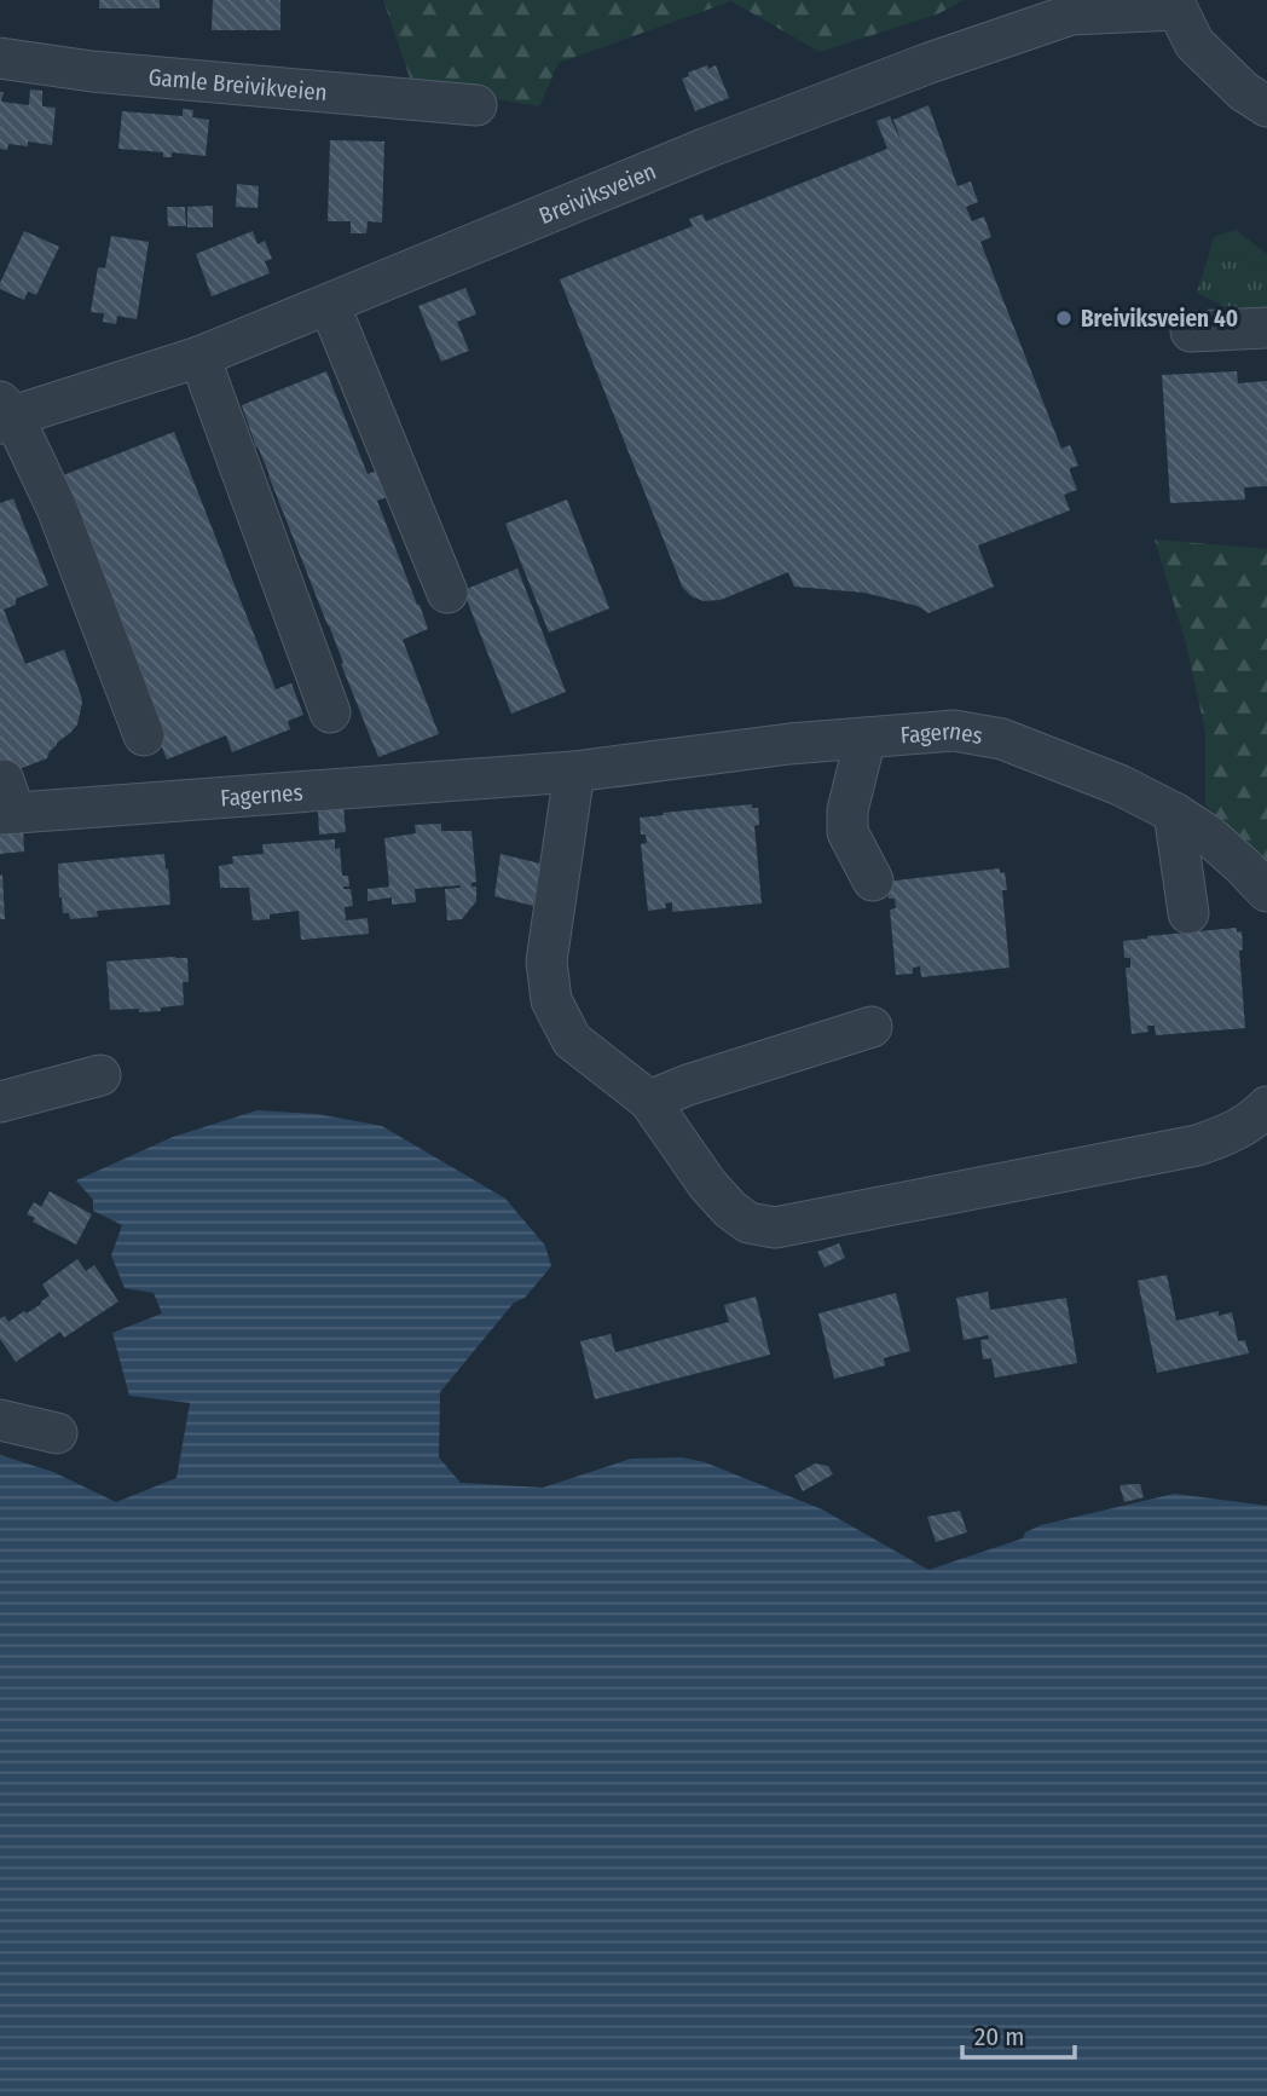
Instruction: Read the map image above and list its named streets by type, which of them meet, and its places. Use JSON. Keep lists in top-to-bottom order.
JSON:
{
  "streets": {
    "street": ["Gamle Breivikveien", "Breiviksveien", "Fagernes"]
  },
  "places": ["Breiviksveien 40"],
  "scale_bar": "20 m"
}
